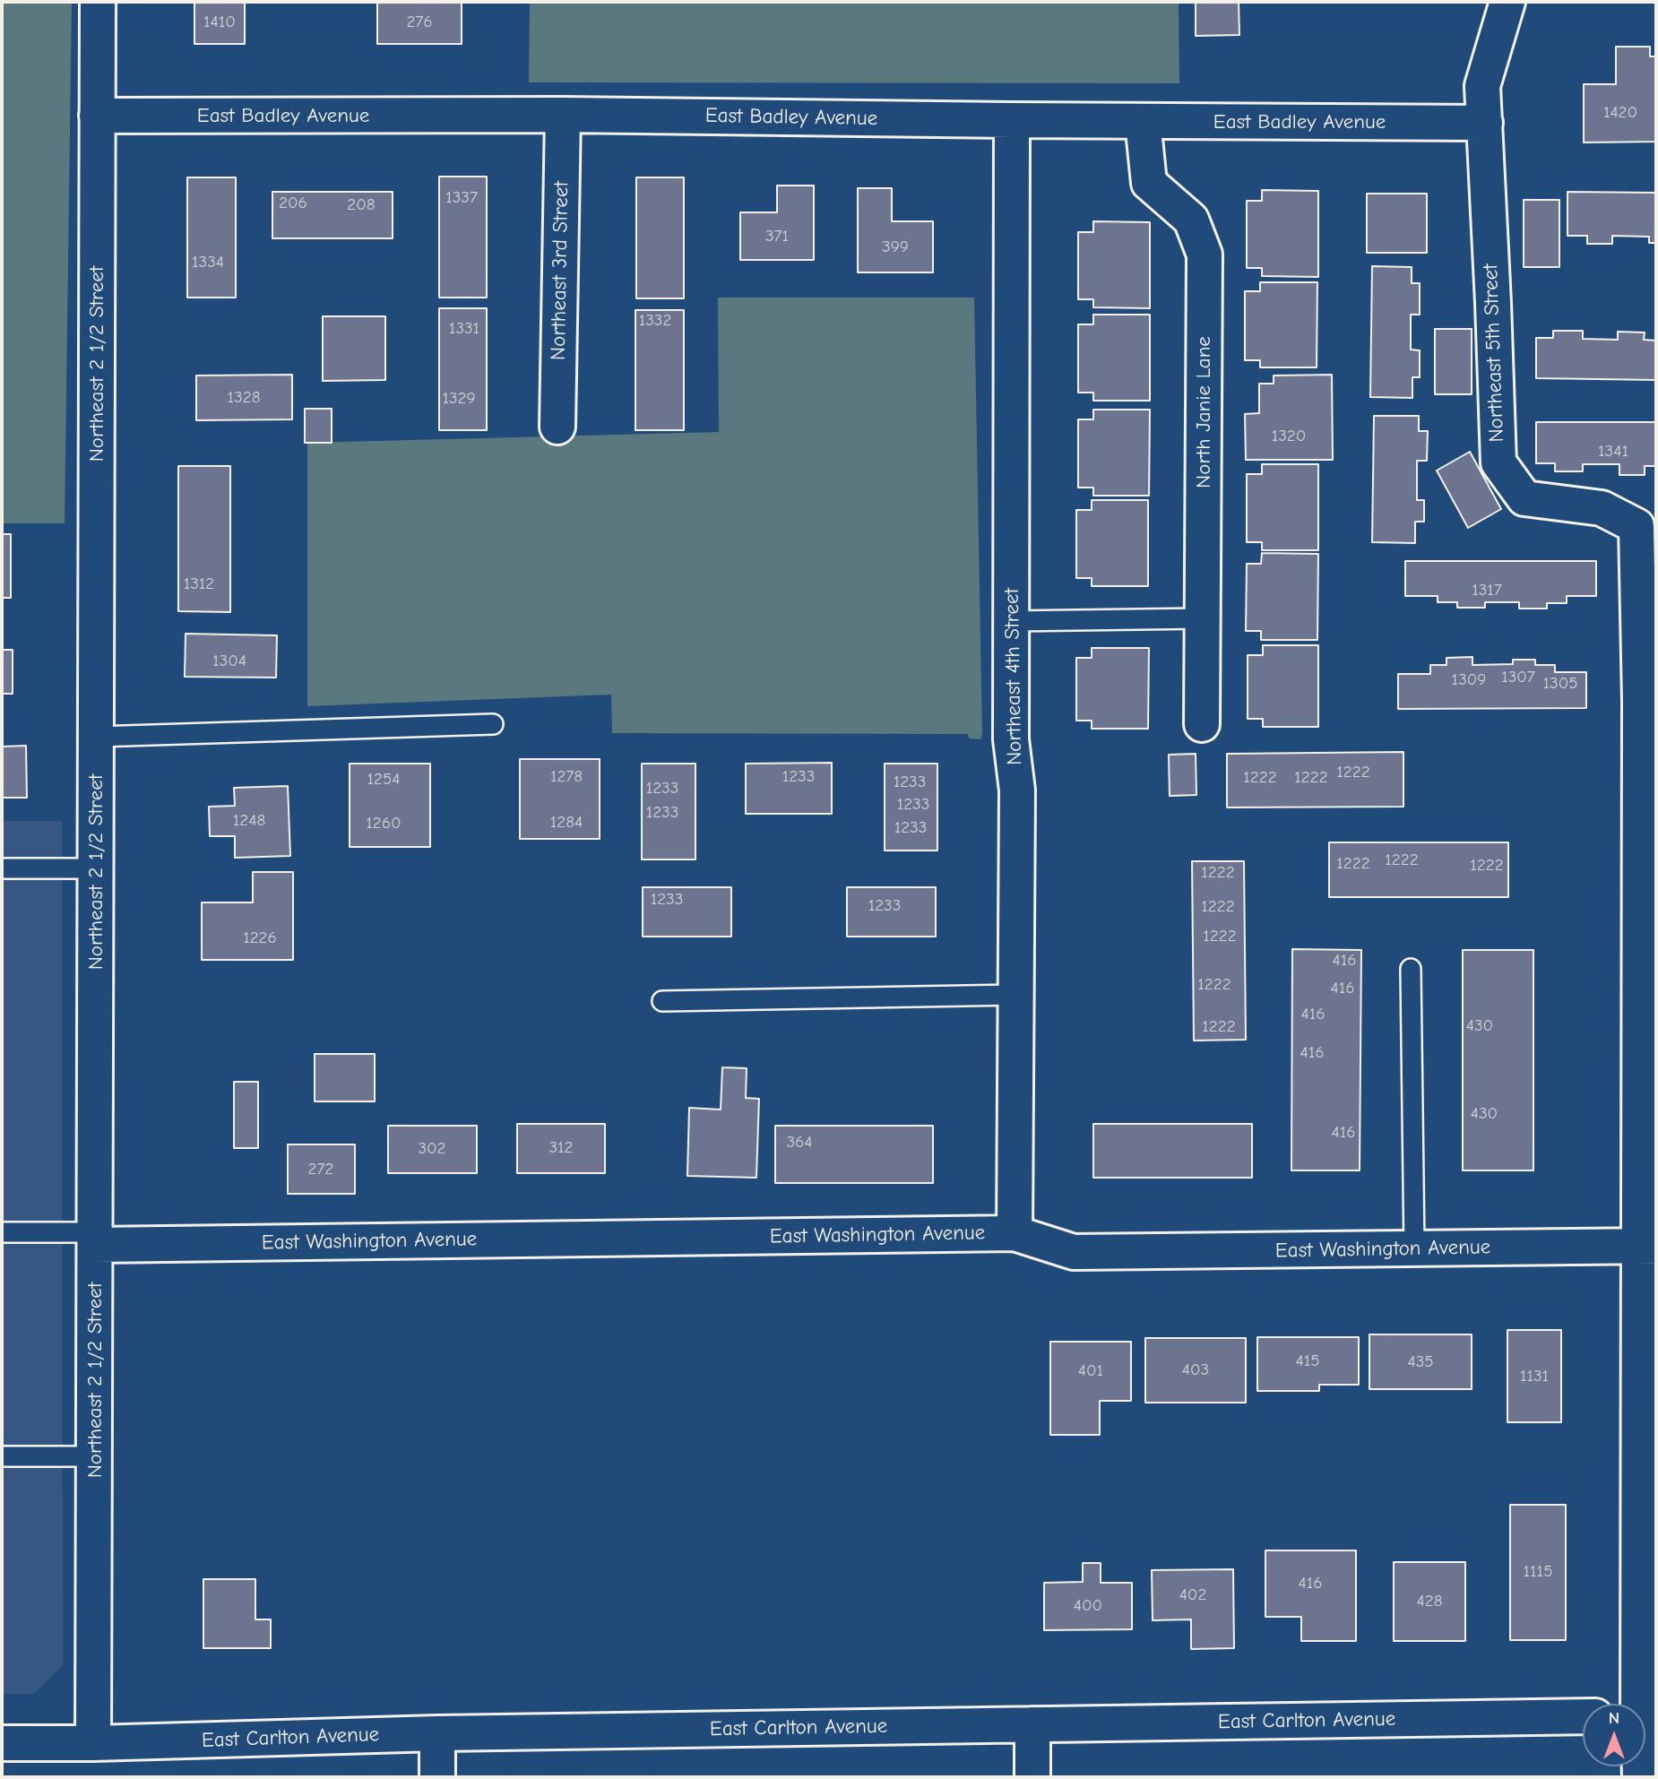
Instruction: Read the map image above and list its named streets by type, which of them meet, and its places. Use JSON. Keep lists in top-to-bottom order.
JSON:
{
  "streets": {
    "street": [
      "East Badley Avenue",
      "Northeast 3rd Street",
      "Northeast 5th Street",
      "Northeast 2 1/2 Street",
      "North Janie Lane",
      "Northeast 4th Street",
      "East Washington Avenue",
      "East Carlton Avenue"
    ]
  },
  "crossings": [
    ["East Badley Avenue", "Northeast 3rd Street"],
    ["East Badley Avenue", "Northeast 5th Street"],
    ["East Badley Avenue", "Northeast 2 1/2 Street"],
    ["East Badley Avenue", "North Janie Lane"],
    ["East Badley Avenue", "Northeast 4th Street"],
    ["Northeast 5th Street", "East Washington Avenue"],
    ["Northeast 2 1/2 Street", "East Washington Avenue"],
    ["Northeast 2 1/2 Street", "East Carlton Avenue"],
    ["Northeast 4th Street", "East Washington Avenue"]
  ],
  "house_numbers": [
    "1410",
    "276",
    "1420",
    "1337",
    "206",
    "208",
    "371",
    "399",
    "1334",
    "1332",
    "1331",
    "1328",
    "1329",
    "1320",
    "1341",
    "1312",
    "1317",
    "1304",
    "1307",
    "1309",
    "1305",
    "1222",
    "1278",
    "1233",
    "1222",
    "1222",
    "1254",
    "1233",
    "1233",
    "1233",
    "1233",
    "1248",
    "1284",
    "1260",
    "1233",
    "1222",
    "1222",
    "1222",
    "1222",
    "1233",
    "1233",
    "1222",
    "1222",
    "1226",
    "416",
    "1222",
    "416",
    "416",
    "430",
    "1222",
    "416",
    "430",
    "416",
    "364",
    "312",
    "302",
    "272",
    "415",
    "435",
    "403",
    "401",
    "1131",
    "1115",
    "416",
    "402",
    "428",
    "400"
  ],
  "north": "top"
}
